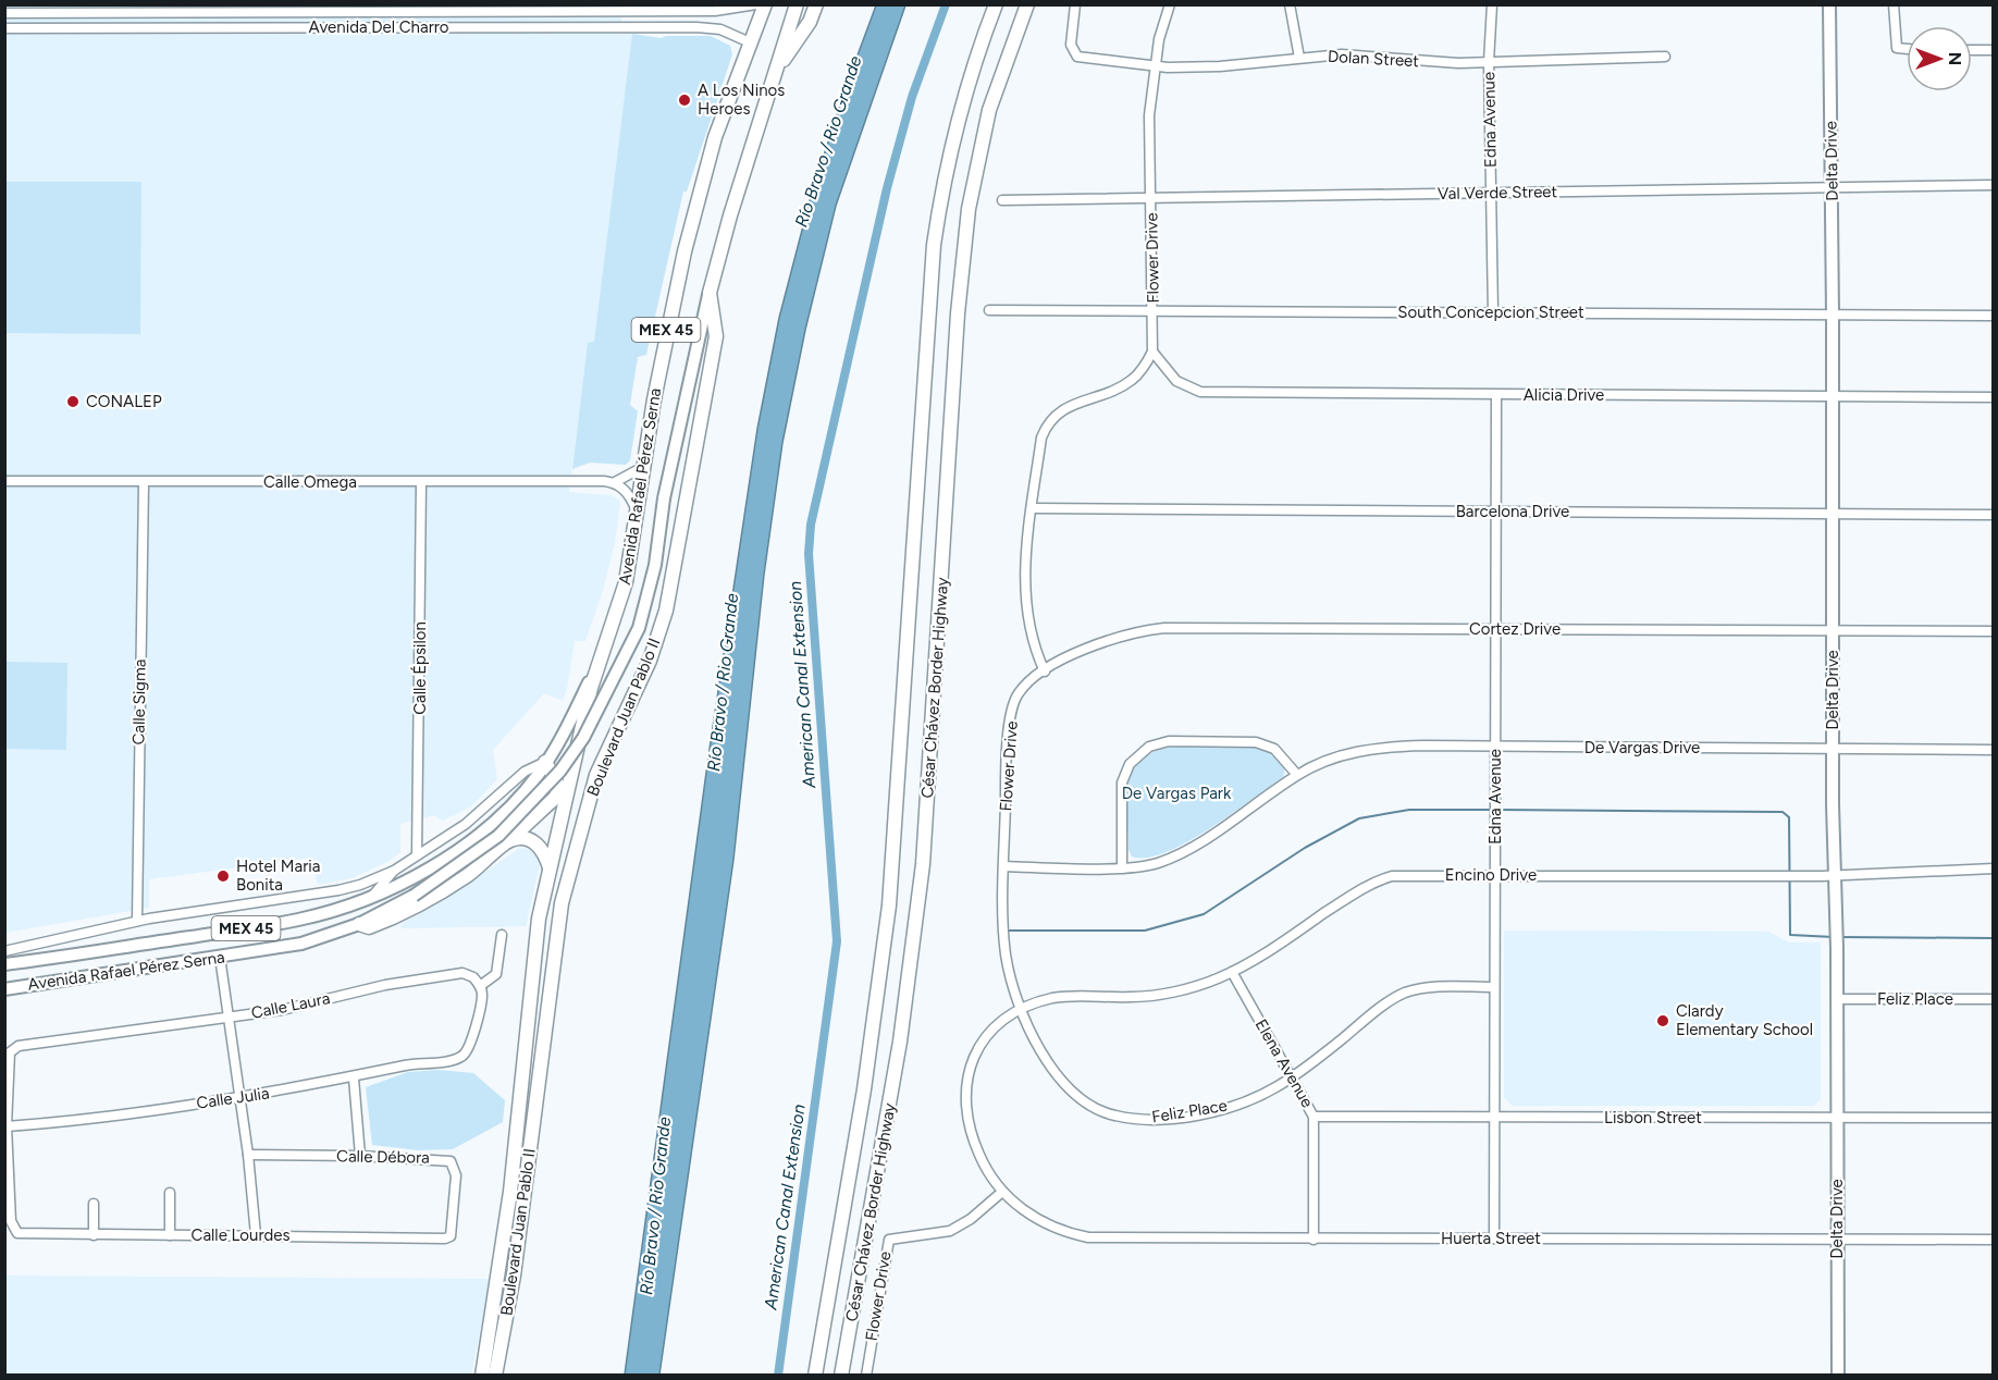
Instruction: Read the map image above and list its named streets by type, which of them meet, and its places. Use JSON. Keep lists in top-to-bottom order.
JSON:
{
  "streets": {
    "highway": [
      "MEX 45",
      "Avenida Rafael Pérez Serna",
      "César Chávez Border Highway",
      "Boulevard Juan Pablo II"
    ],
    "main road": ["Delta Drive"],
    "street": [
      "Avenida Del Charro",
      "Dolan Street",
      "Edna Avenue",
      "Val Verde Street",
      "Flower Drive",
      "South Concepcion Street",
      "Alicia Drive",
      "Calle Omega",
      "Barcelona Drive",
      "Cortez Drive",
      "Calle Épsilon",
      "Calle Sigma",
      "De Vargas Drive",
      "Encino Drive",
      "Feliz Place",
      "Calle Laura",
      "Elena Avenue",
      "Calle Julia",
      "Lisbon Street",
      "Calle Débora",
      "Calle Lourdes",
      "Huerta Street"
    ]
  },
  "crossings": [
    ["Avenida Del Charro", "Avenida Rafael Pérez Serna"],
    ["Dolan Street", "Edna Avenue"],
    ["Dolan Street", "Flower Drive"],
    ["Edna Avenue", "Val Verde Street"],
    ["Edna Avenue", "South Concepcion Street"],
    ["Edna Avenue", "Alicia Drive"],
    ["Edna Avenue", "Barcelona Drive"],
    ["Edna Avenue", "Cortez Drive"],
    ["Edna Avenue", "De Vargas Drive"],
    ["Edna Avenue", "Encino Drive"],
    ["Edna Avenue", "Feliz Place"],
    ["Edna Avenue", "Lisbon Street"],
    ["Edna Avenue", "Huerta Street"],
    ["Delta Drive", "Val Verde Street"],
    ["Delta Drive", "South Concepcion Street"],
    ["Delta Drive", "Alicia Drive"],
    ["Delta Drive", "Barcelona Drive"],
    ["Delta Drive", "Cortez Drive"],
    ["Delta Drive", "De Vargas Drive"],
    ["Delta Drive", "Encino Drive"],
    ["Delta Drive", "Feliz Place"],
    ["Delta Drive", "Lisbon Street"],
    ["Delta Drive", "Huerta Street"],
    ["Val Verde Street", "Flower Drive"],
    ["Flower Drive", "South Concepcion Street"],
    ["Flower Drive", "Alicia Drive"],
    ["Flower Drive", "Cortez Drive"],
    ["Flower Drive", "De Vargas Drive"],
    ["Flower Drive", "Encino Drive"],
    ["Flower Drive", "Feliz Place"],
    ["Flower Drive", "Huerta Street"],
    ["MEX 45", "Avenida Rafael Pérez Serna"],
    ["MEX 45", "Boulevard Juan Pablo II"],
    ["Calle Omega", "Calle Épsilon"],
    ["Calle Omega", "Calle Sigma"],
    ["Avenida Rafael Pérez Serna", "Boulevard Juan Pablo II"],
    ["Encino Drive", "Feliz Place"],
    ["Encino Drive", "Elena Avenue"],
    ["Feliz Place", "Elena Avenue"],
    ["Calle Laura", "Calle Julia"],
    ["Calle Laura", "Calle Lourdes"],
    ["Elena Avenue", "Lisbon Street"],
    ["Elena Avenue", "Huerta Street"],
    ["Calle Julia", "Calle Lourdes"],
    ["Calle Débora", "Calle Lourdes"]
  ],
  "water": ["Río Bravo / Rio Grande", "American Canal Extension"],
  "parks": ["De Vargas Park"],
  "places": [
    "A Los Ninos Heroes",
    "CONALEP",
    "Hotel Maria Bonita",
    "Clardy Elementary School"
  ],
  "north": "right"
}
